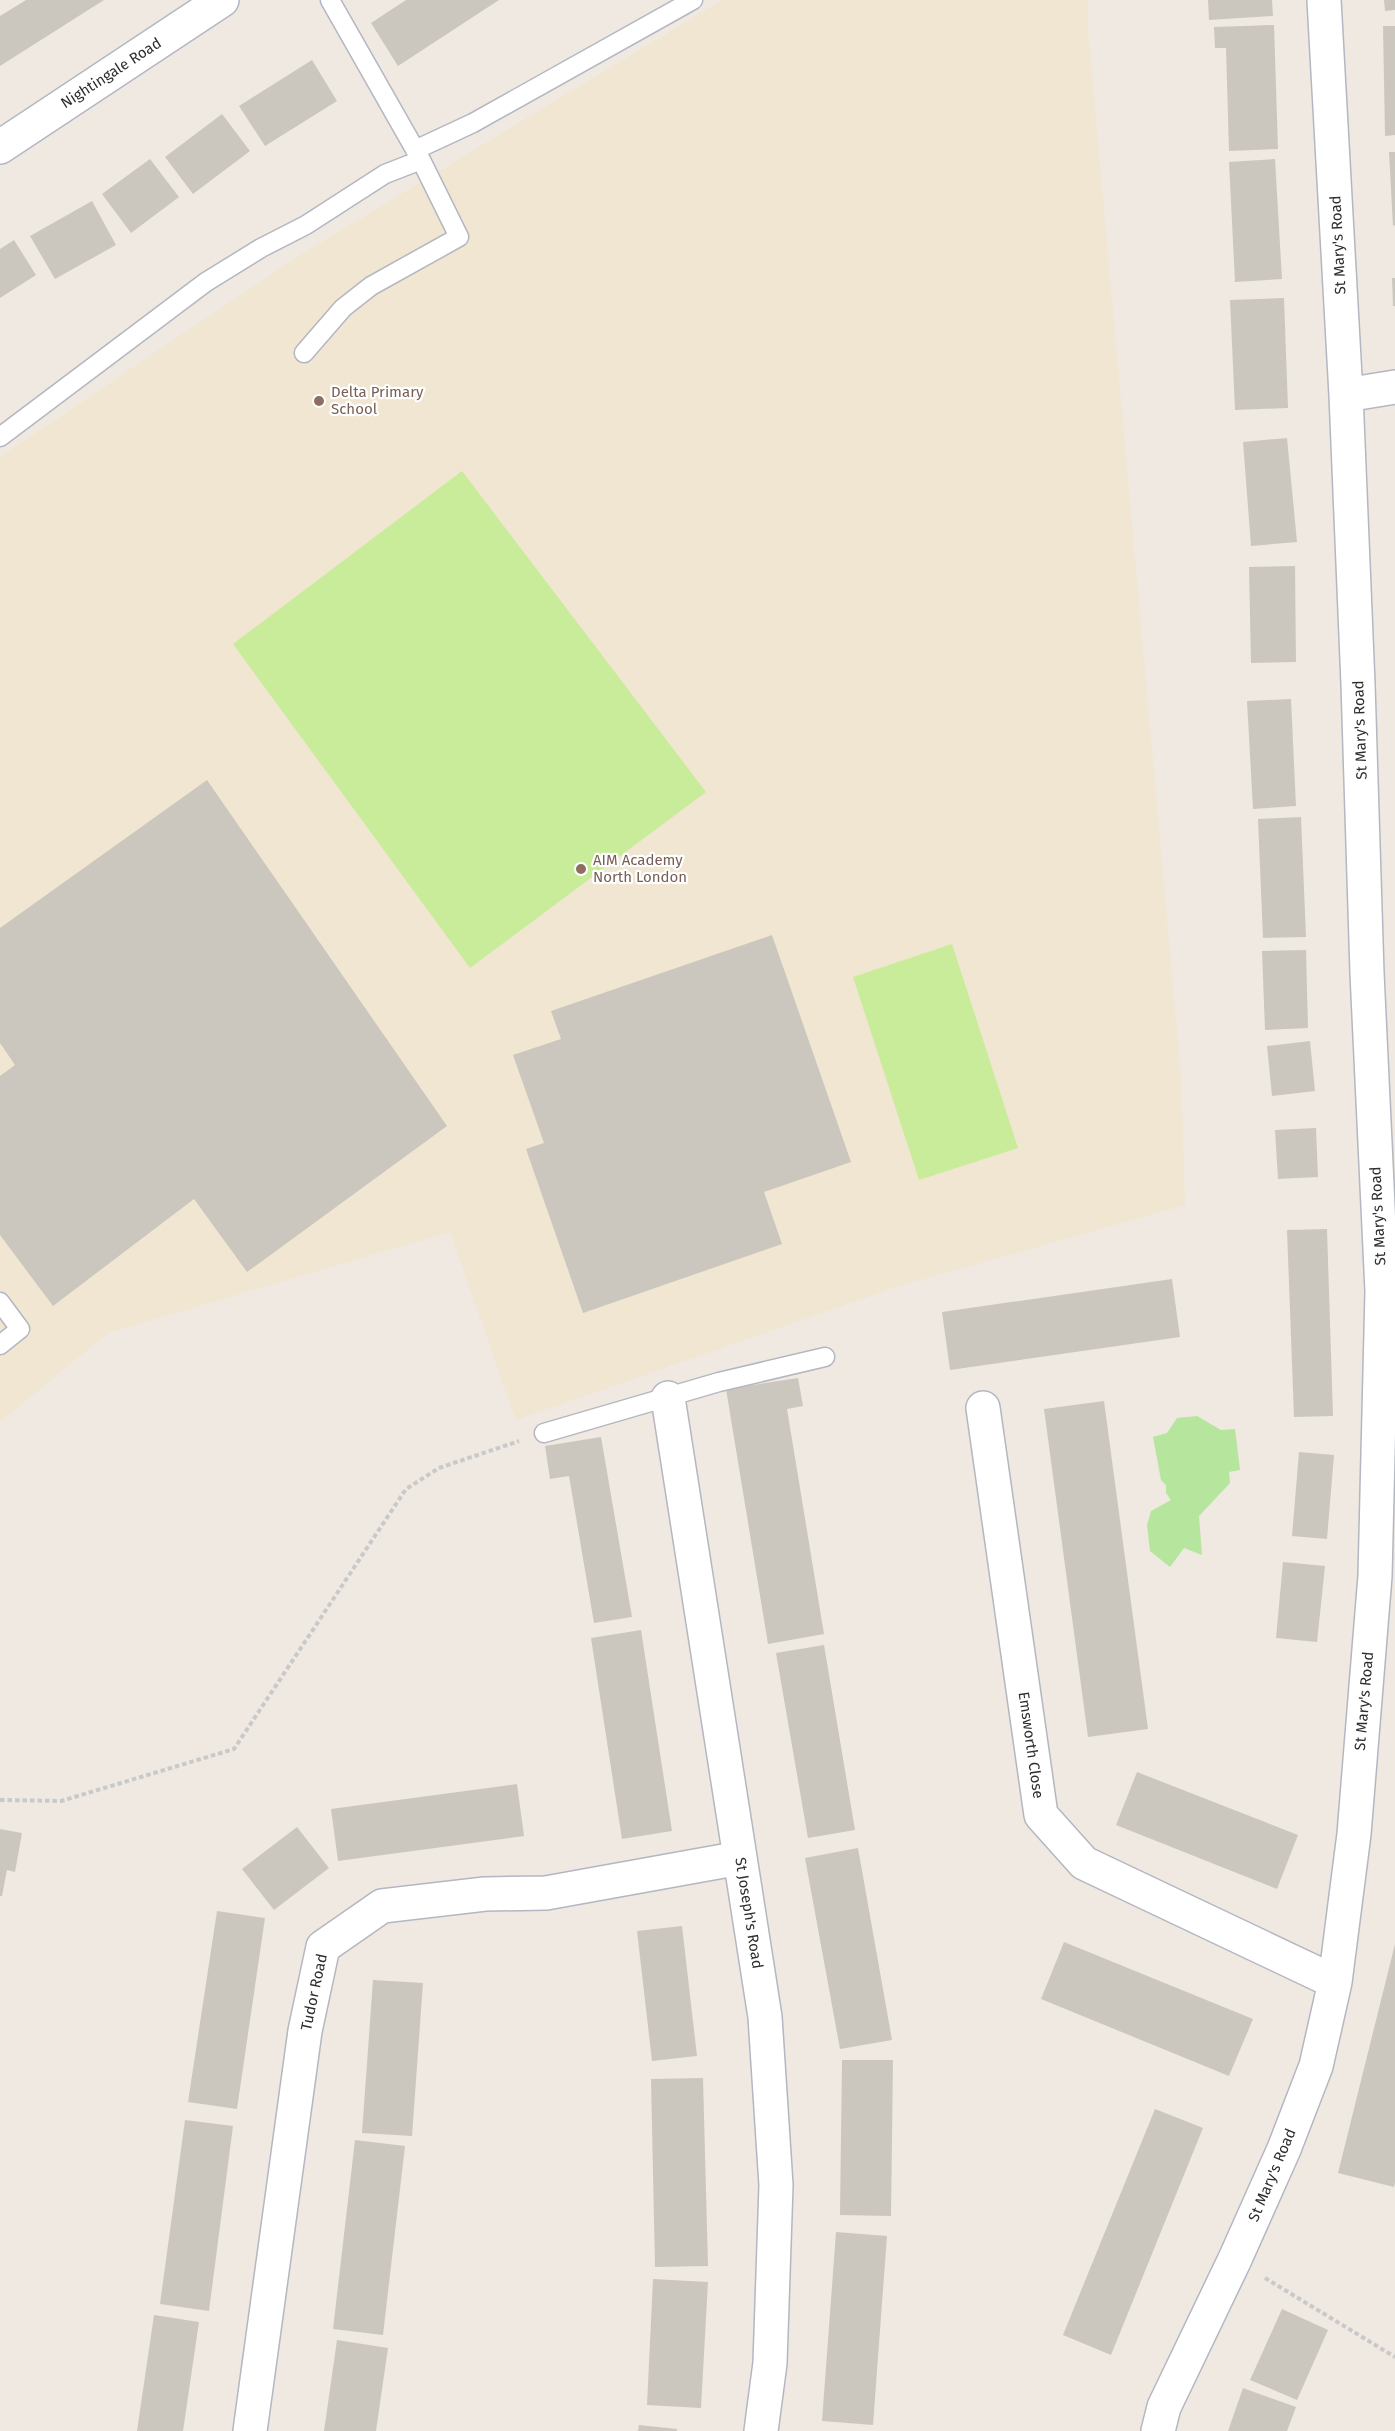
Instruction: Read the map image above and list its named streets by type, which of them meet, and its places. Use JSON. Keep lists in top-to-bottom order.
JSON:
{
  "streets": {
    "street": [
      "Nightingale Road",
      "St Mary's Road",
      "Emsworth Close",
      "St Joseph's Road",
      "Tudor Road"
    ]
  },
  "crossings": [
    ["St Mary's Road", "Emsworth Close"],
    ["St Joseph's Road", "Tudor Road"]
  ],
  "places": ["Delta Primary School", "AIM Academy North London"]
}
